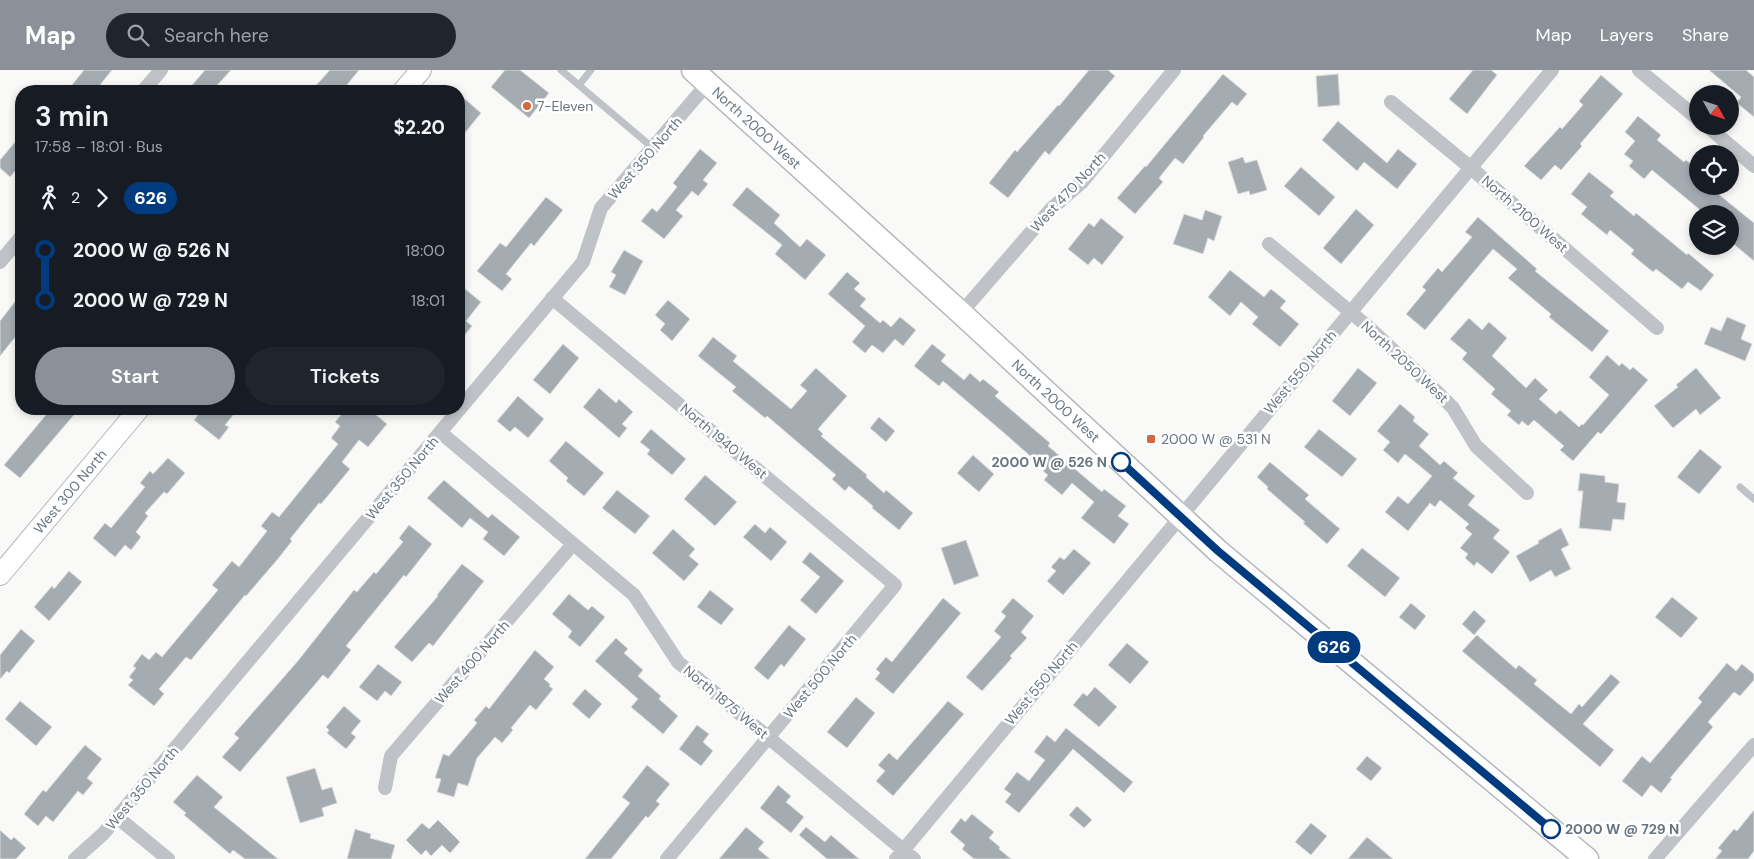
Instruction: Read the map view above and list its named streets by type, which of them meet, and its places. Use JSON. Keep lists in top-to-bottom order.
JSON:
{
  "streets": {
    "main road": ["North 2000 West", "West 300 North"],
    "street": [
      "West 350 North",
      "West 470 North",
      "North 2100 West",
      "North 2050 West",
      "West 550 North",
      "North 1940 West",
      "West 400 North",
      "West 500 North",
      "North 1875 West"
    ]
  },
  "crossings": [
    ["North 2000 West", "West 350 North"],
    ["North 2000 West", "West 470 North"],
    ["North 2000 West", "West 550 North"],
    ["West 350 North", "North 1940 West"],
    ["West 350 North", "North 1875 West"],
    ["North 2100 West", "West 550 North"],
    ["North 2050 West", "West 550 North"],
    ["West 550 North", "North 1875 West"],
    ["North 1940 West", "West 500 North"],
    ["West 400 North", "North 1875 West"],
    ["West 500 North", "North 1875 West"]
  ],
  "places": {
    "other": ["7-Eleven", "2000 W @ 526 N", "2000 W @ 729 N"],
    "transit": ["2000 W @ 531 N"]
  },
  "lines": ["bus line 626"],
  "north": "bottom right",
  "page": {
    "header": "Map",
    "search": "Search here",
    "nav": ["Map", "Layers", "Share"],
    "on_map": "626",
    "heading": ["3 min", "17:58 – 18:01 · Bus", "$2.20"],
    "legs": ["2", "626"],
    "list": [
      {
        "name": "2000 W @ 526 N",
        "value": "18:00"
      },
      {
        "name": "2000 W @ 729 N",
        "value": "18:01"
      }
    ],
    "buttons": ["Start", "Tickets"]
  }
}
